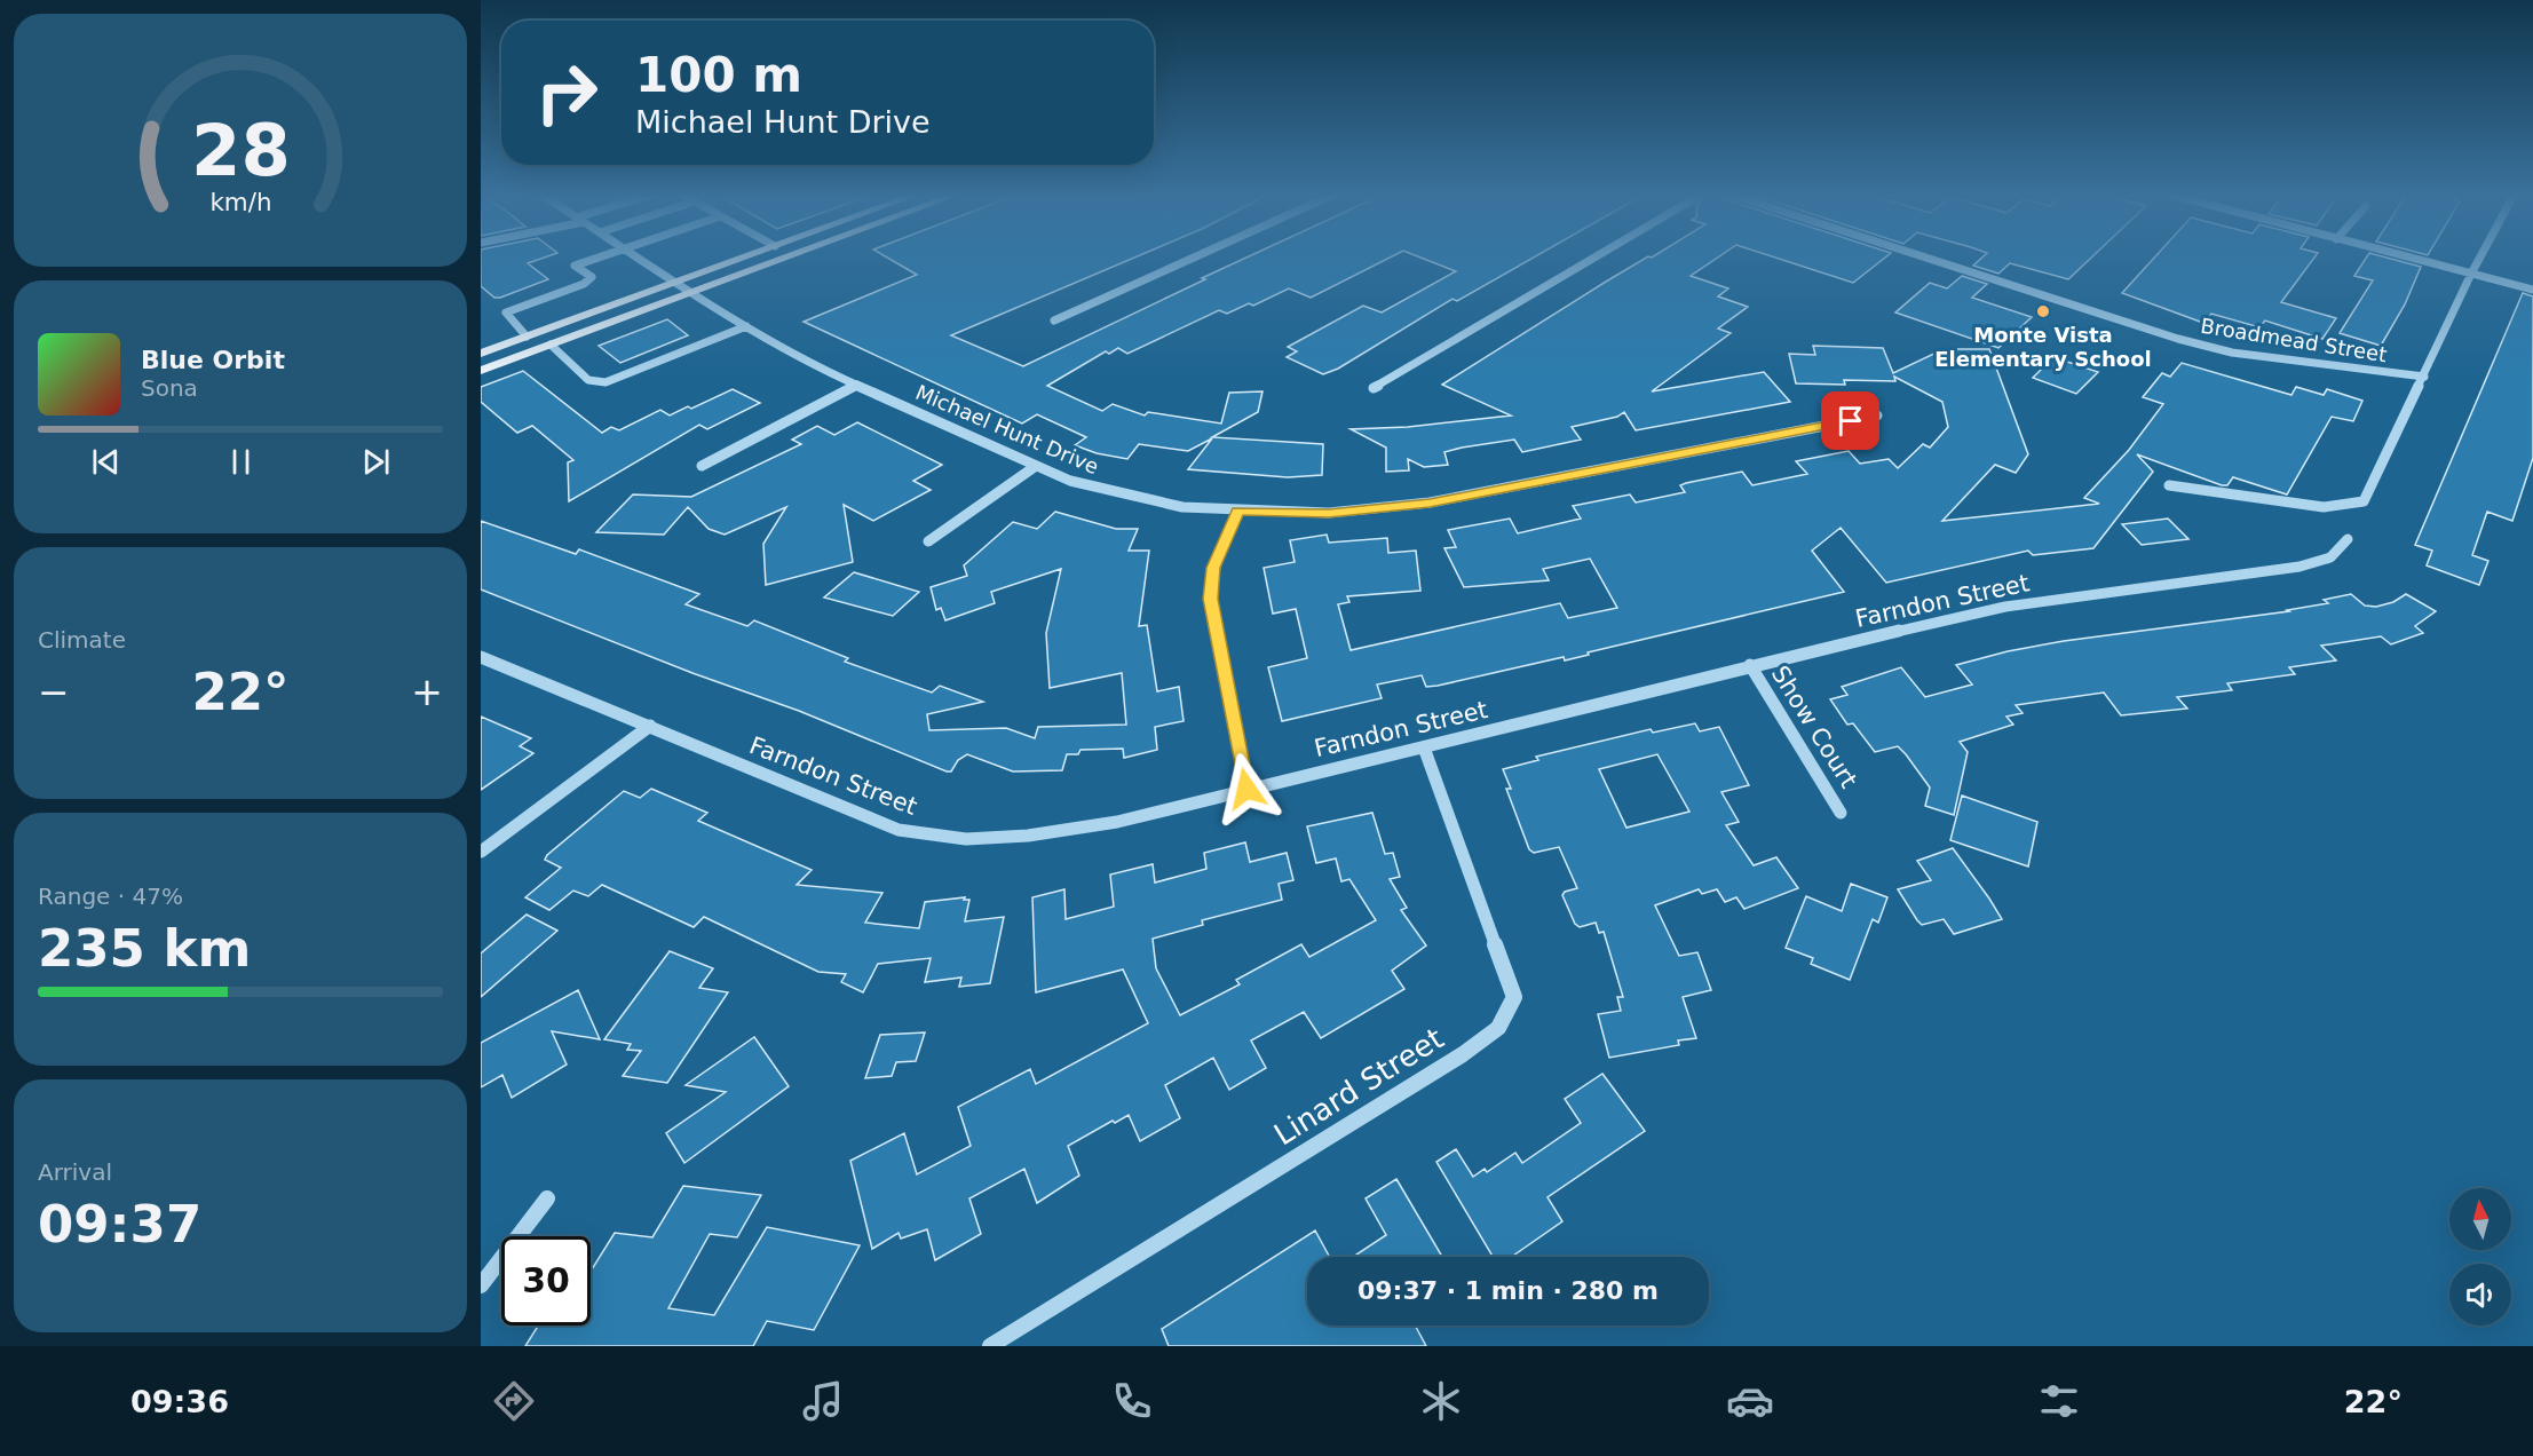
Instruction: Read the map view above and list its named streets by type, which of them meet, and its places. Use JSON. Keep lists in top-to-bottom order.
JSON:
{
  "streets": {
    "street": [
      "Broadmead Street",
      "Michael Hunt Drive",
      "Farndon Street",
      "Show Court",
      "Linard Street"
    ]
  },
  "crossings": [
    ["Farndon Street", "Show Court"],
    ["Farndon Street", "Linard Street"]
  ],
  "places": ["Monte Vista Elementary School"],
  "north": "top",
  "page": {
    "turn": ["100 m", "Michael Hunt Drive"],
    "song": ["Blue Orbit", "Sona"],
    "tile": [
      "Climate",
      ["Range · 47%", "235 km"],
      ["Arrival", "09:37"]
    ],
    "heat": ["−", "22°", "+"],
    "limit": "30",
    "trip": "09:37 · 1 min · 280 m",
    "tabs": ["09:36", "22°"],
    "gauge": ["28", "km/h"]
  }
}
